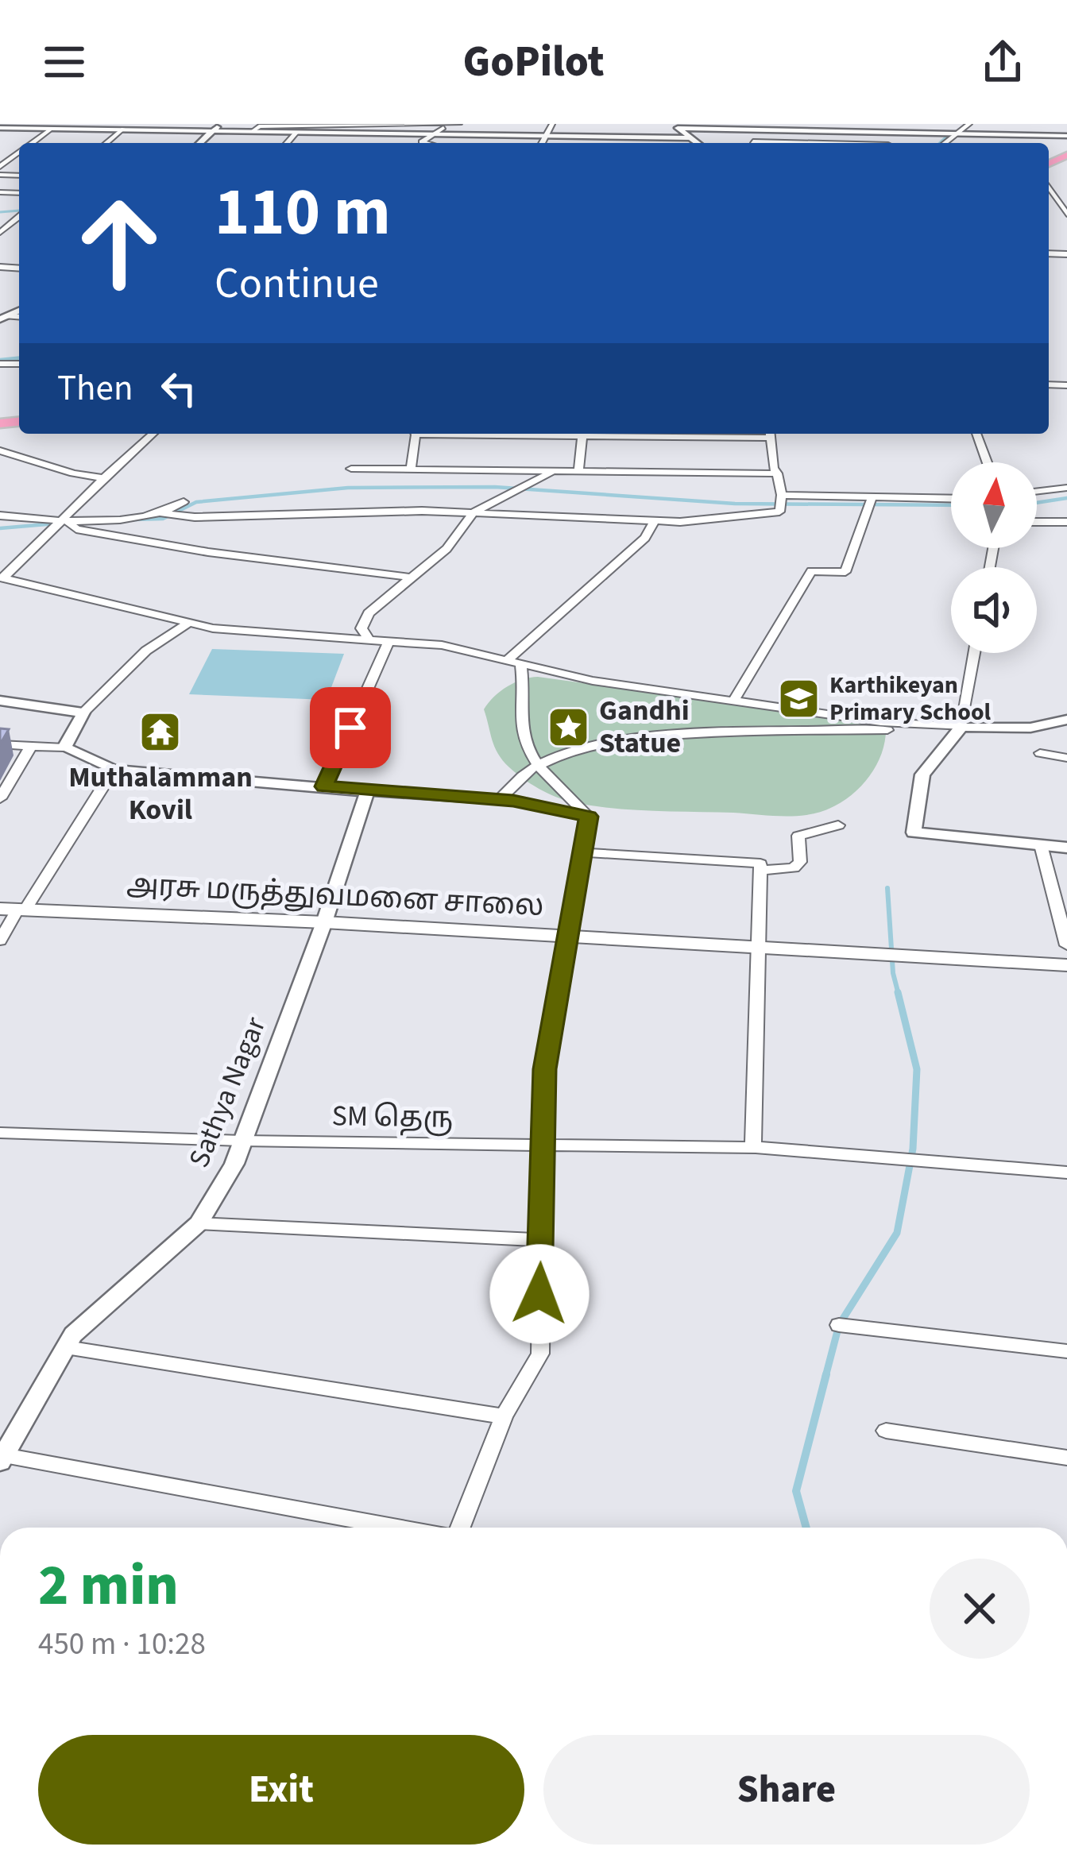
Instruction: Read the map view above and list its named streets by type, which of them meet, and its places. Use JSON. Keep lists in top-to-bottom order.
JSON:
{
  "streets": {
    "main road": ["அரசு மருத்துவமனை சாலை"],
    "street": ["Sathya Nagar", "SM தெரு"]
  },
  "crossings": [
    ["அரசு மருத்துவமனை சாலை", "Sathya Nagar"],
    ["Sathya Nagar", "SM தெரு"]
  ],
  "places": {
    "school or university": ["Karthikeyan Primary School"],
    "place": ["Gandhi Statue"],
    "temple": ["Muthalamman Kovil"]
  },
  "north": "top",
  "page": {
    "header": "GoPilot",
    "turn": ["110 m", "Continue"],
    "then": "Then",
    "heading": ["2 min", "450 m · 10:28"],
    "buttons": ["Exit", "Share"]
  }
}
